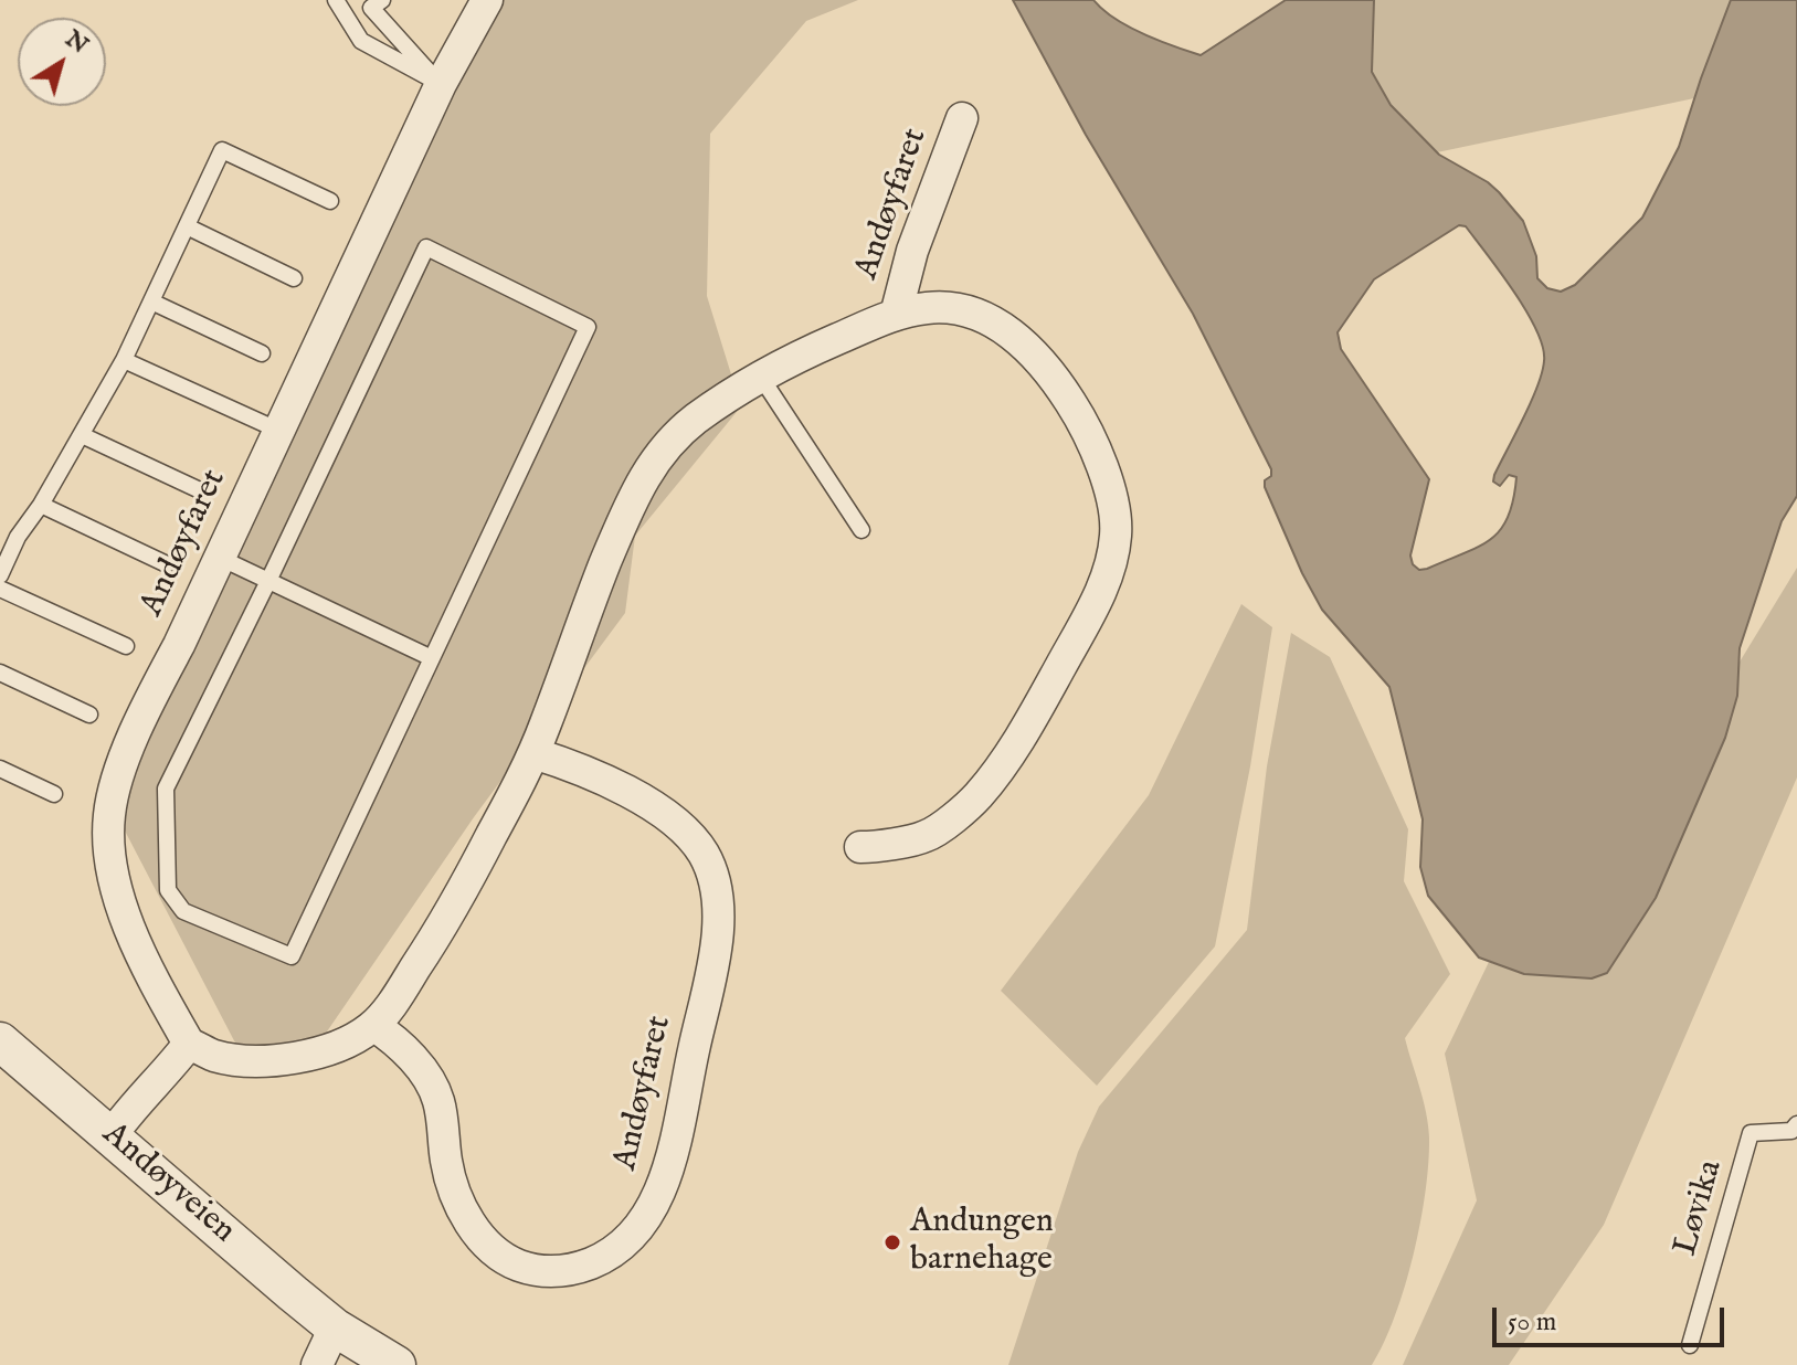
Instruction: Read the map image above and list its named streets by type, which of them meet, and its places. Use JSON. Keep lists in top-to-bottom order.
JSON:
{
  "streets": {
    "street": ["Andøyfaret", "Andøyveien"],
    "lane": ["Løvika"]
  },
  "places": ["Andungen barnehage"],
  "scale_bar": "50 m",
  "north": "top right"
}
